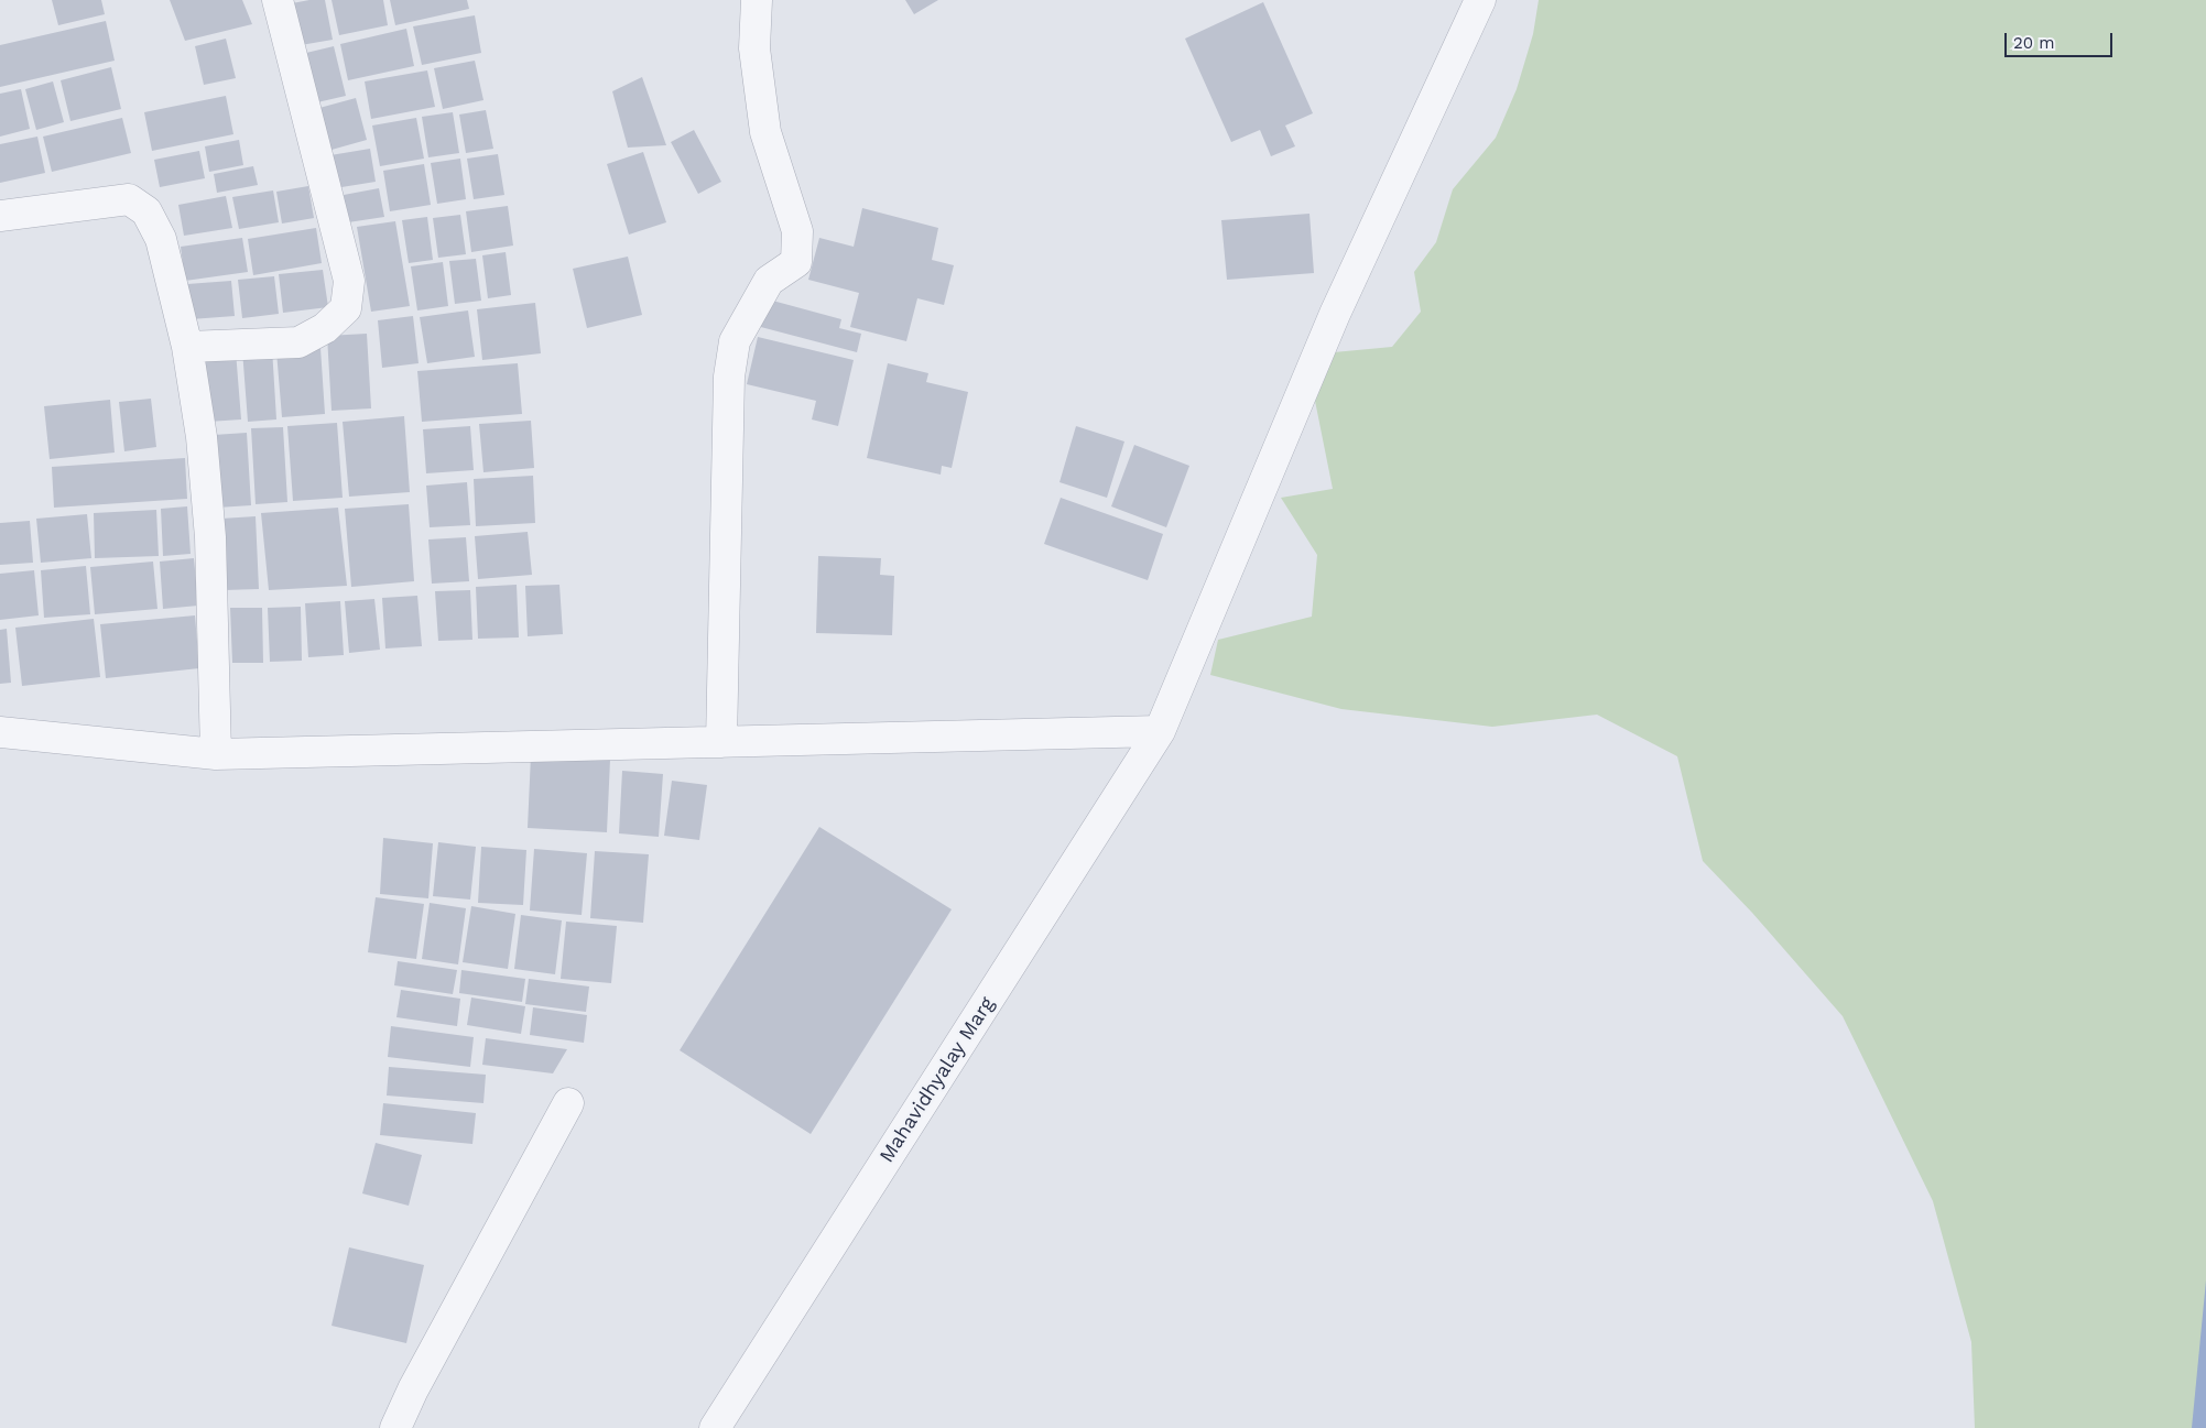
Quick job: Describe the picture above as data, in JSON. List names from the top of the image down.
{
  "streets": {
    "street": ["Mahavidhyalay Marg"]
  },
  "scale_bar": "20 m"
}
